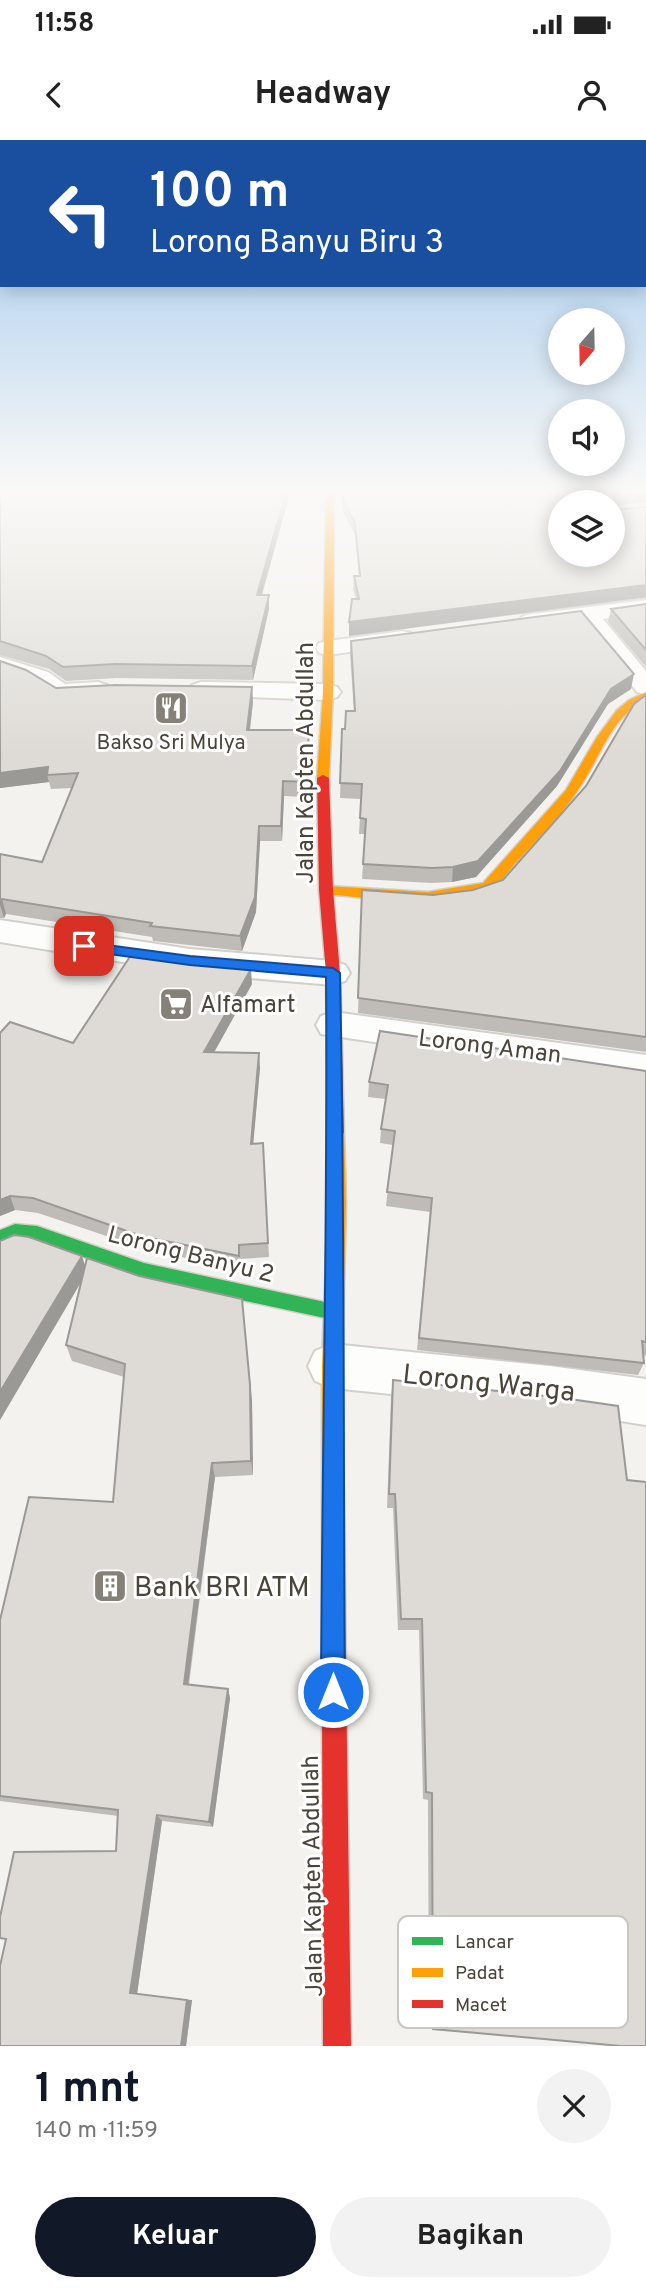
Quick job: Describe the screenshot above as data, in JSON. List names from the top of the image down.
{
  "streets": {
    "main road": ["Jalan Kapten Abdullah", "Lorong Banyu 2"],
    "street": ["Lorong Aman", "Lorong Warga"]
  },
  "crossings": [
    ["Jalan Kapten Abdullah", "Lorong Aman"],
    ["Jalan Kapten Abdullah", "Lorong Banyu 2"],
    ["Jalan Kapten Abdullah", "Lorong Warga"]
  ],
  "places": {
    "restaurant": ["Bakso Sri Mulya"],
    "supermarket": ["Alfamart"],
    "building": ["Bank BRI ATM"]
  },
  "legend": ["Lancar", "Padat", "Macet"],
  "north": "bottom",
  "page": {
    "status": "11:58",
    "header": "Headway",
    "turn": ["100 m", "Lorong Banyu Biru 3"],
    "heading": ["1 mnt", "140 m · 11:59"],
    "buttons": ["Keluar", "Bagikan"]
  }
}
